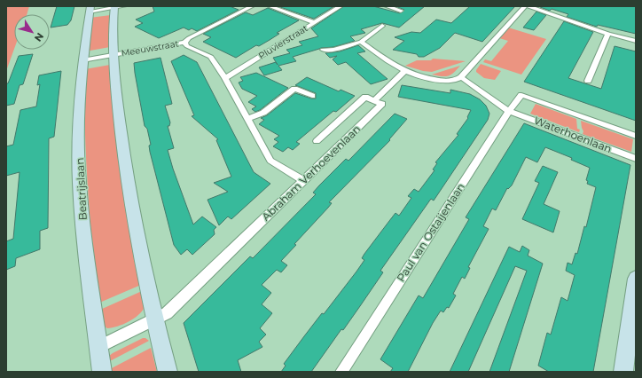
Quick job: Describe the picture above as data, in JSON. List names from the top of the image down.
{
  "streets": {
    "street": [
      "Pluvierstraat",
      "Meeuwstraat",
      "Waterhoenlaan",
      "Abraham Verhoevenlaan",
      "Beatrijslaan",
      "Paul van Ostaijenlaan"
    ]
  },
  "crossings": [
    ["Meeuwstraat", "Beatrijslaan"],
    ["Waterhoenlaan", "Paul van Ostaijenlaan"]
  ],
  "north": "bottom right"
}
